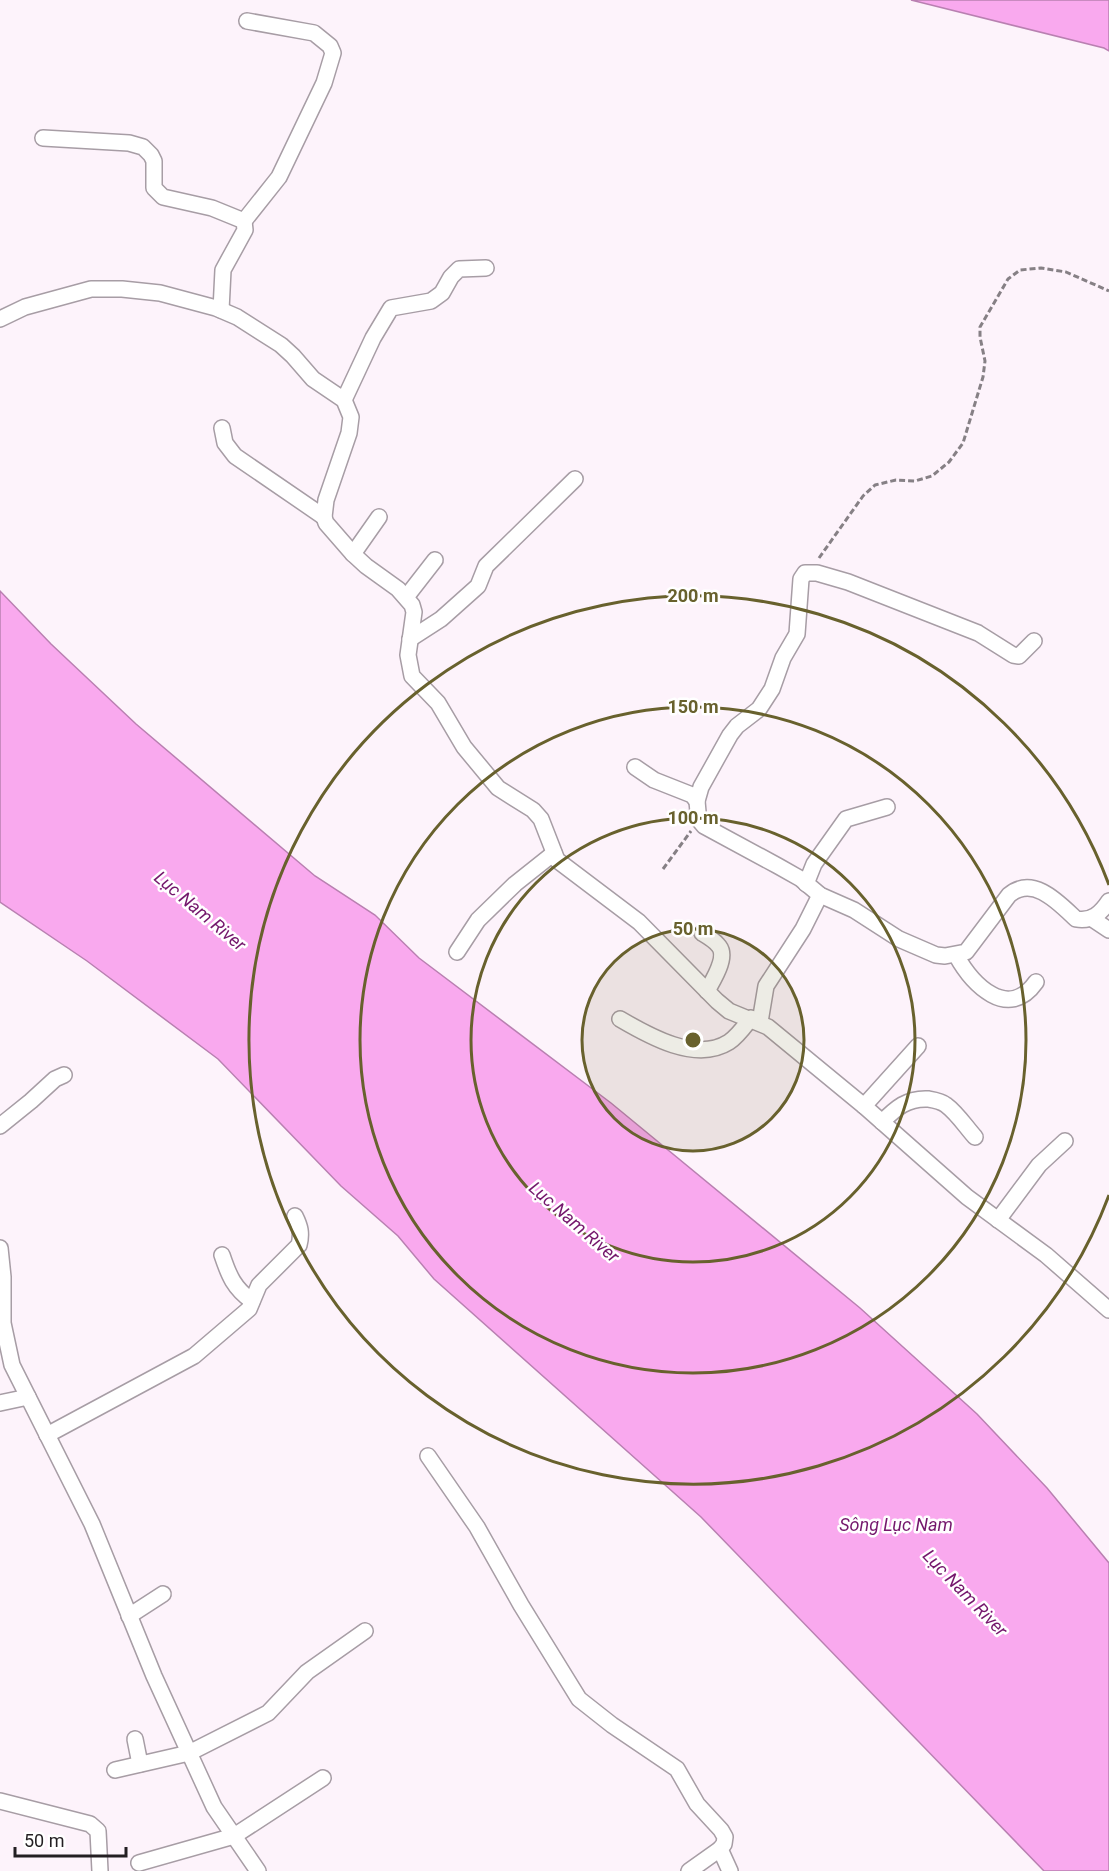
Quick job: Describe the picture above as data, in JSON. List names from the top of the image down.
{
  "water": ["Lục Nam River", "Sông Lục Nam"],
  "scale_bar": "50 m",
  "rings": [
    "200 m",
    "150 m",
    "100 m",
    "50 m"
  ]
}
